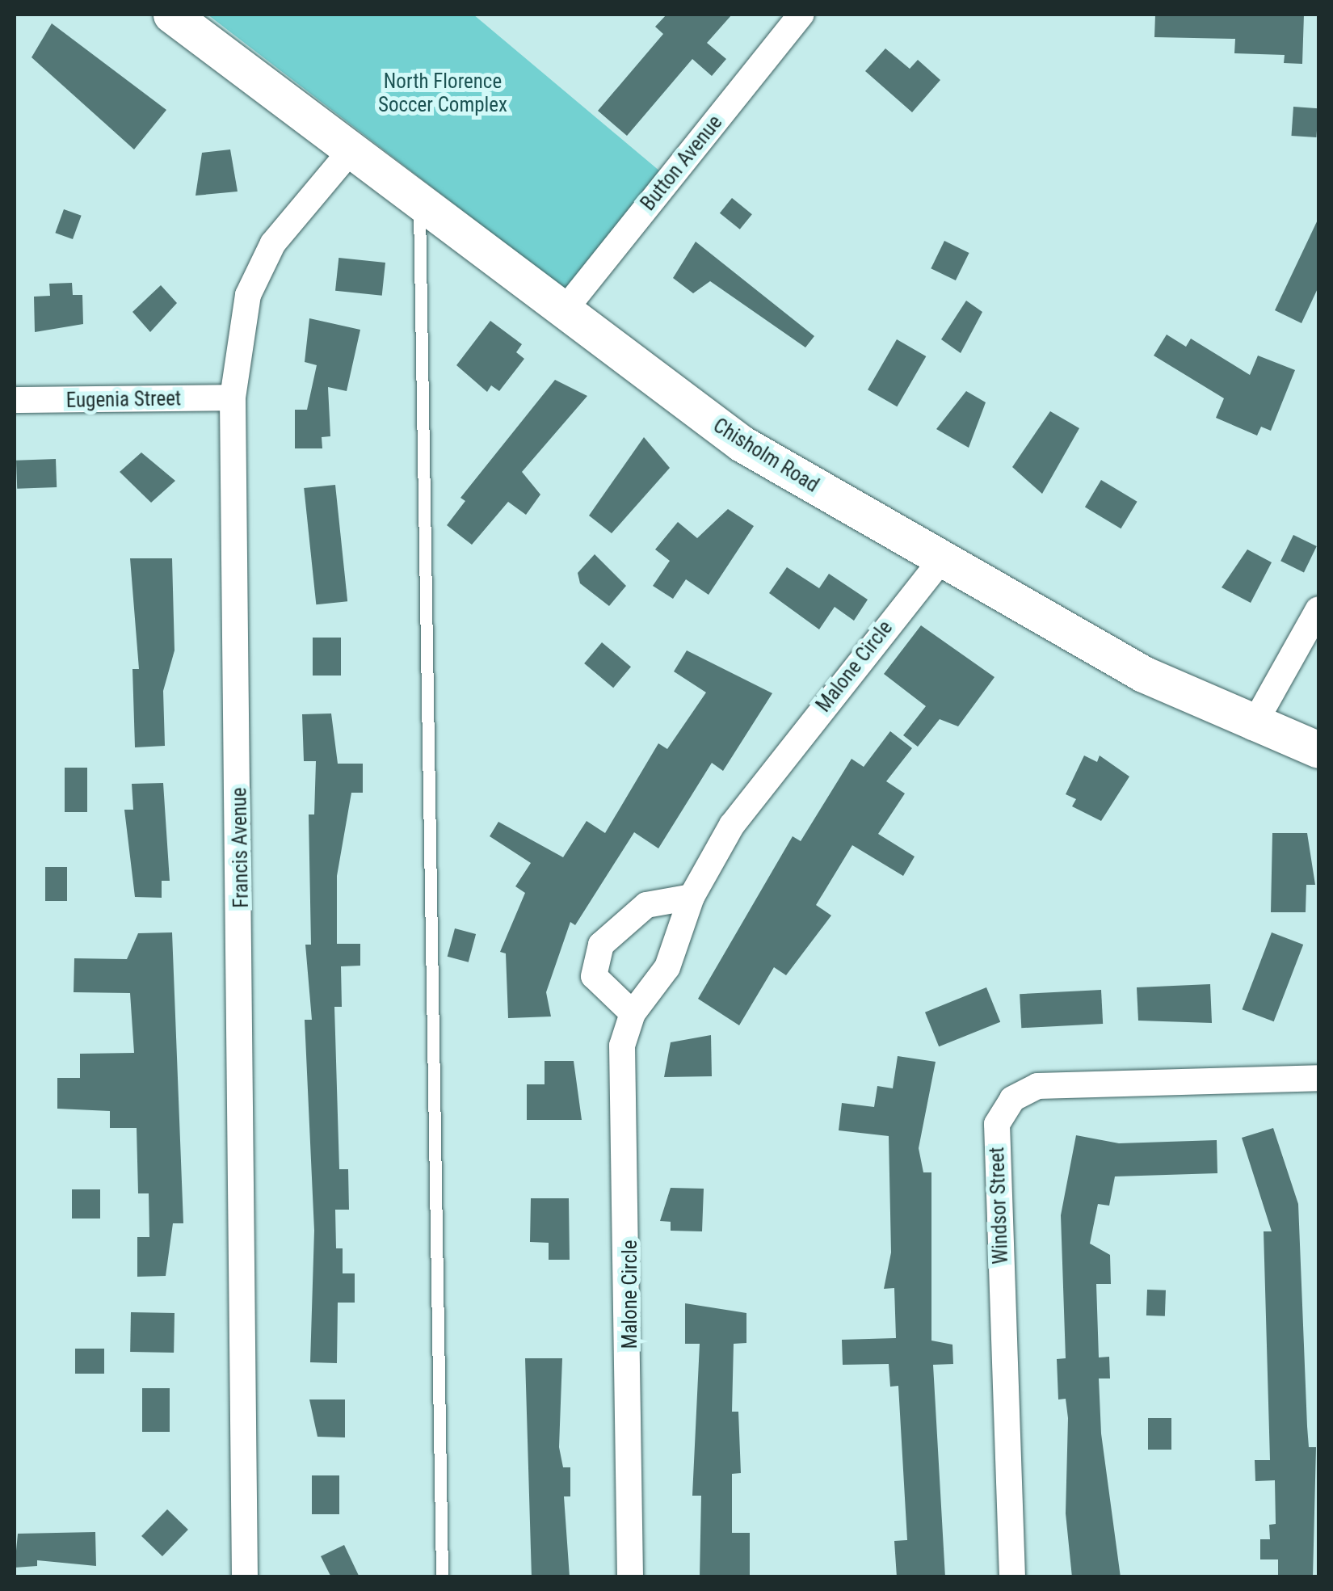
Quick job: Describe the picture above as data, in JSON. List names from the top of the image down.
{
  "streets": {
    "main road": ["Chisholm Road"],
    "street": [
      "Button Avenue",
      "Eugenia Street",
      "Malone Circle",
      "Francis Avenue",
      "Windsor Street"
    ]
  },
  "crossings": [
    ["Button Avenue", "Chisholm Road"],
    ["Eugenia Street", "Francis Avenue"],
    ["Chisholm Road", "Malone Circle"],
    ["Chisholm Road", "Francis Avenue"]
  ],
  "parks": ["North Florence Soccer Complex"]
}
